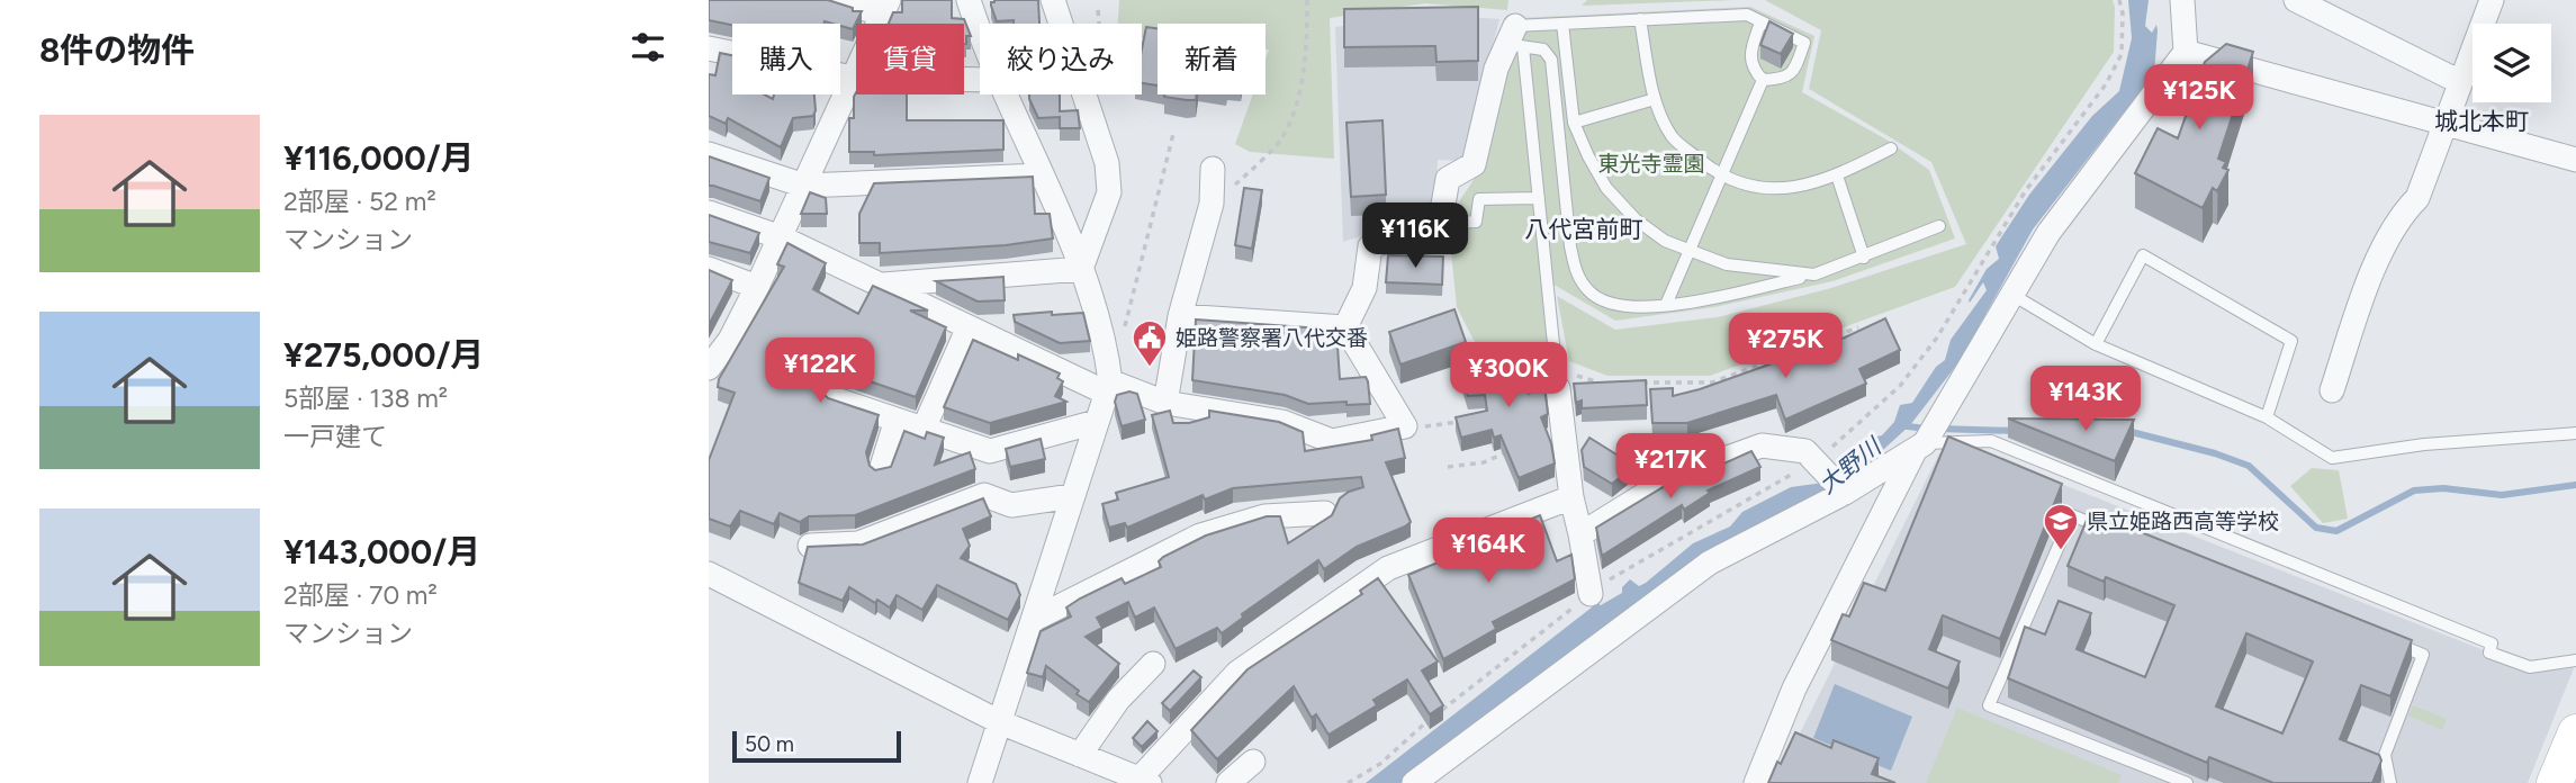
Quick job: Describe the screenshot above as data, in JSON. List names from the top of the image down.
{
  "districts": ["城北本町", "八代宮前町"],
  "water": ["大野川"],
  "parks": ["東光寺霊園"],
  "places": {
    "public building": ["姫路警察署八代交番"],
    "school or university": ["県立姫路西高等学校"]
  },
  "scale_bar": "50 m",
  "page": {
    "heading": "8件の物件",
    "chip": [
      "購入",
      "賃貸",
      "絞り込み",
      "新着"
    ],
    "price": [
      "¥125K",
      "¥116K",
      "¥275K",
      "¥122K",
      "¥300K",
      "¥143K",
      "¥217K",
      "¥164K"
    ],
    "list": [
      {
        "name": "¥116,000/月",
        "note": "2部屋 · 52 m² · マンション"
      },
      {
        "name": "¥275,000/月",
        "note": "5部屋 · 138 m² · 一戸建て"
      },
      {
        "name": "¥143,000/月",
        "note": "2部屋 · 70 m² · マンション"
      }
    ],
    "scale": "50 m"
  }
}
